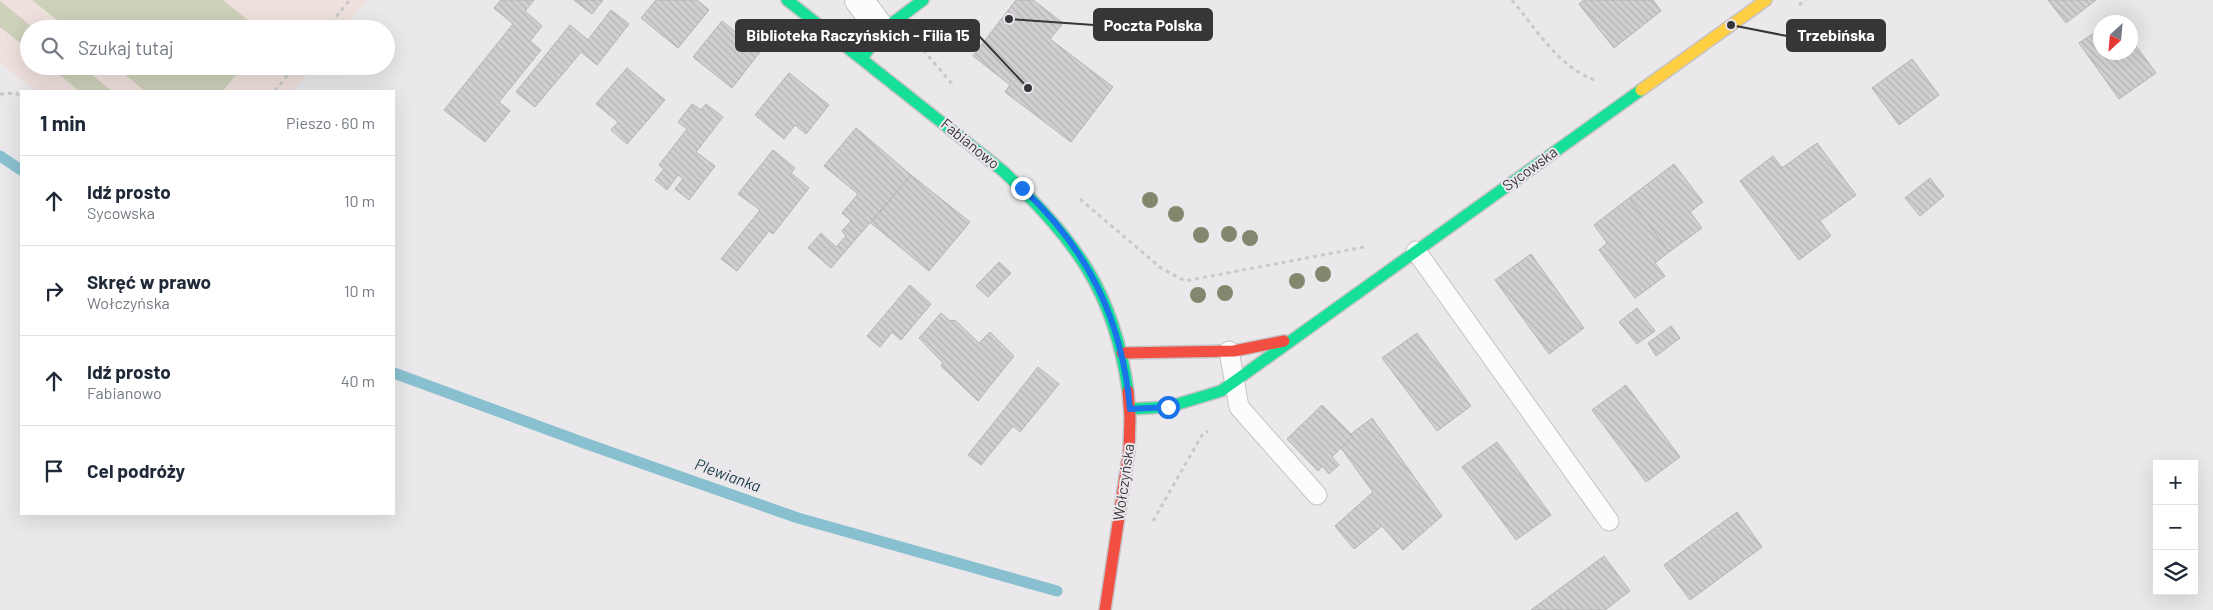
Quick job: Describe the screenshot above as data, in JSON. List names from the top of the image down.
{
  "streets": {
    "street": ["Fabianowo", "Sycowska", "Wołczyńska"]
  },
  "crossings": [
    ["Fabianowo", "Sycowska"],
    ["Fabianowo", "Wołczyńska"],
    ["Sycowska", "Wołczyńska"]
  ],
  "water": ["Plewianka"],
  "places": ["Poczta Polska", "Trzebińska", "Biblioteka Raczyńskich - Filia 15"],
  "north": "bottom left",
  "page": {
    "search": "Szukaj tutaj",
    "heading": ["1 min", "Pieszo · 60 m"],
    "list": [
      ["Idź prosto", "Sycowska", "10 m"],
      ["Skręć w prawo", "Wołczyńska", "10 m"],
      ["Idź prosto", "Fabianowo", "40 m"],
      "Cel podróży"
    ],
    "map_buttons": ["+", "−"]
  }
}
